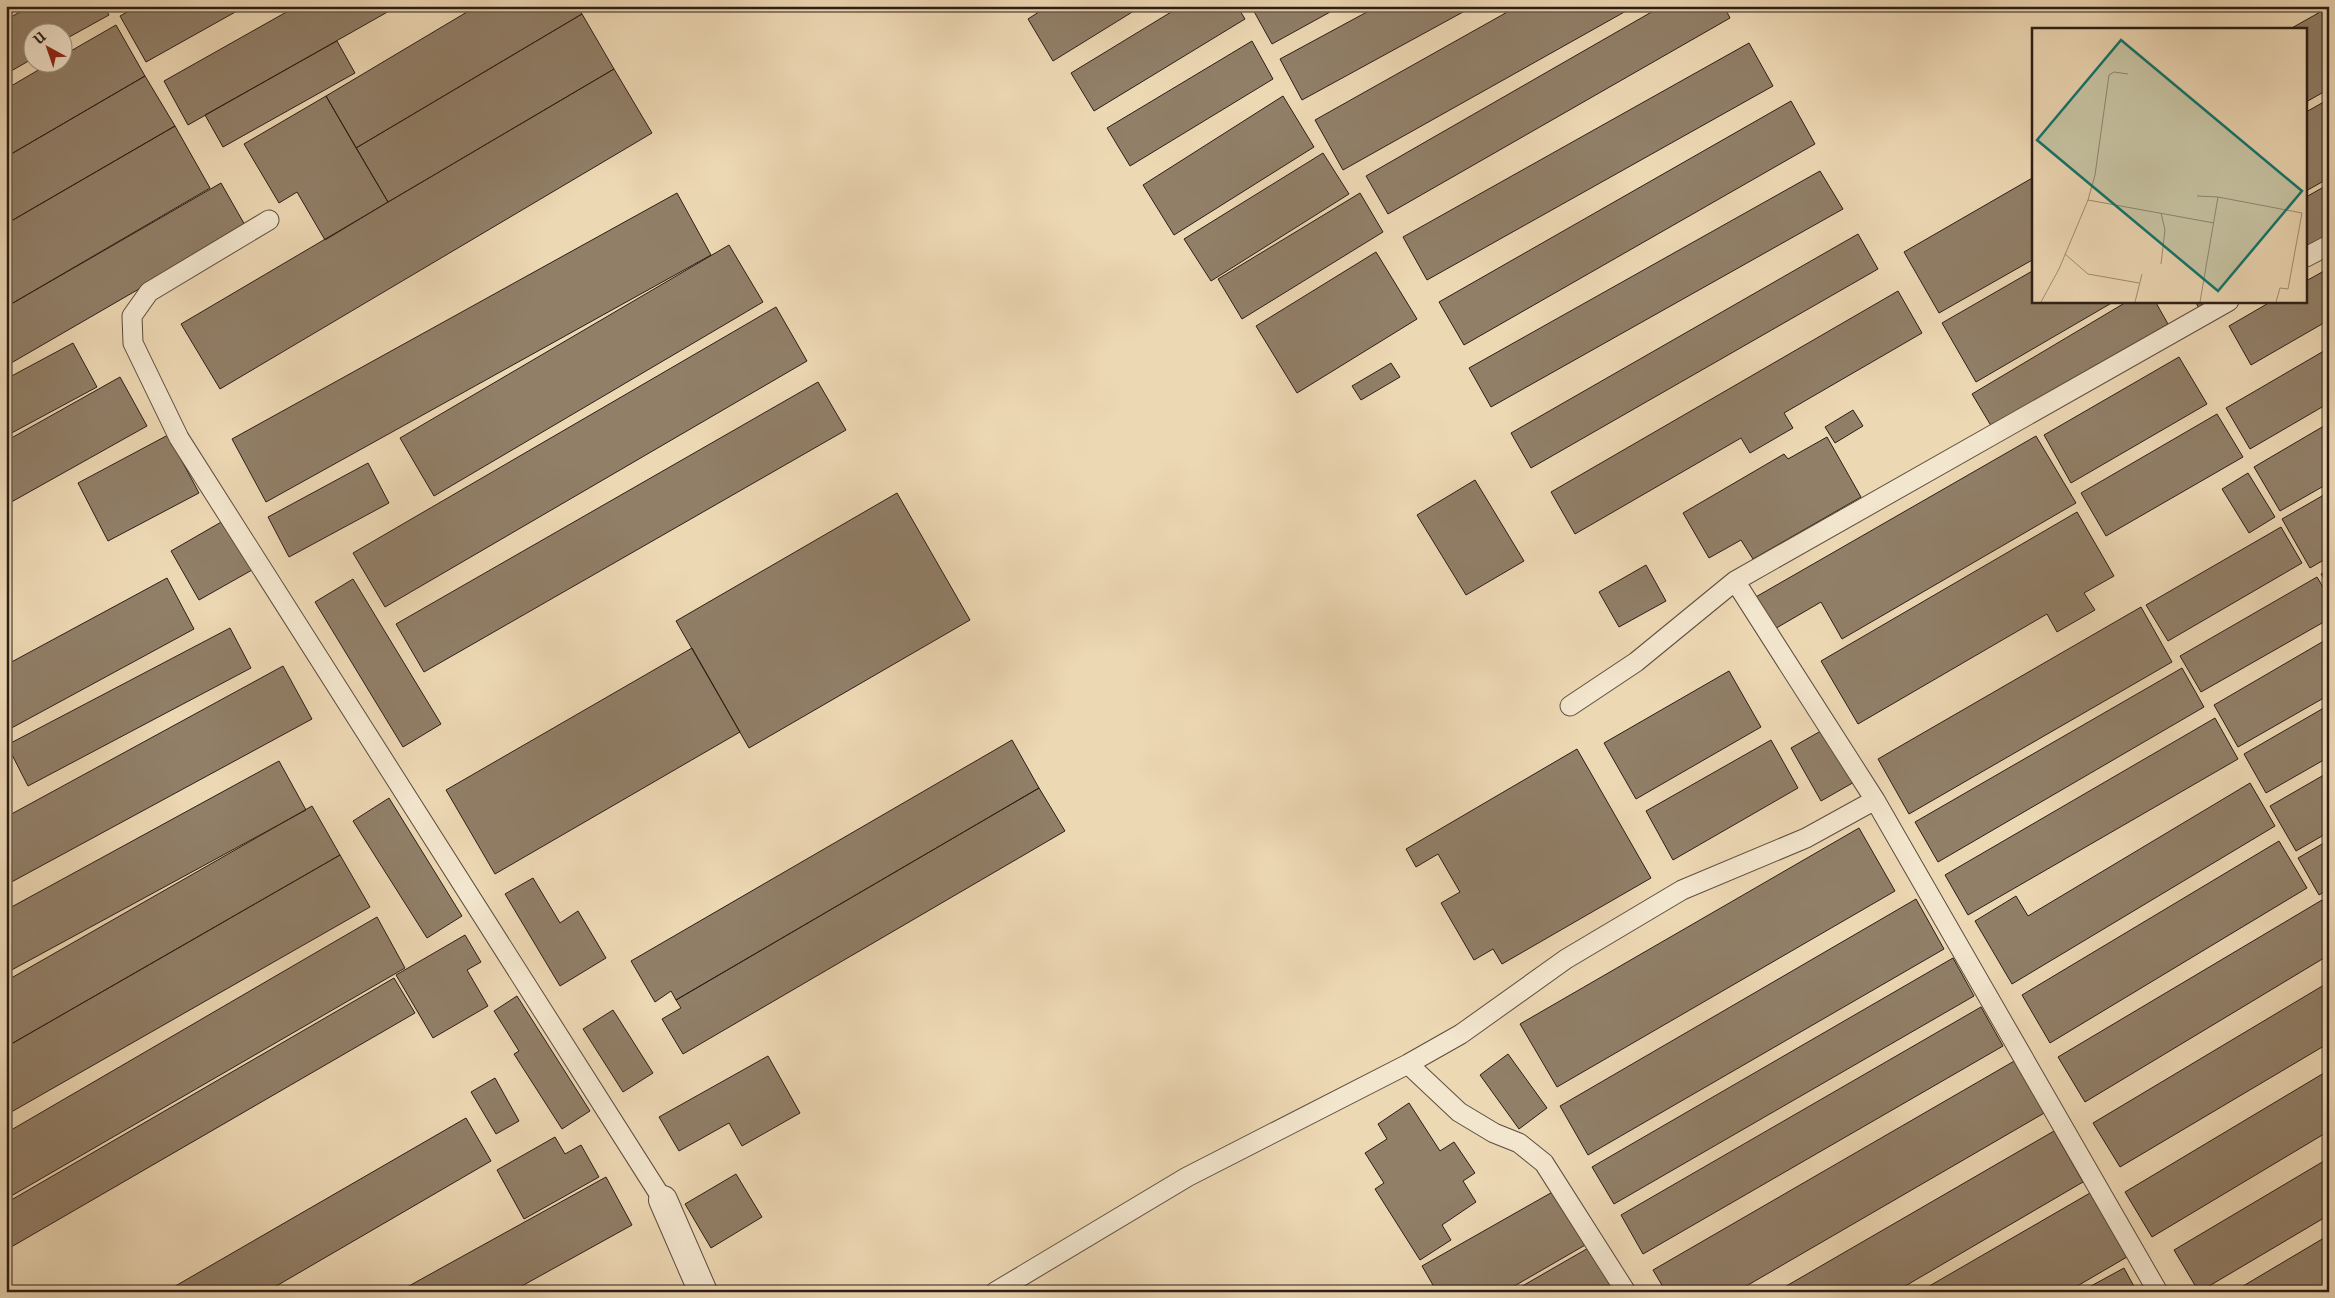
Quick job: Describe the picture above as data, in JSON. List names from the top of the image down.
{
  "north": "top left"
}
